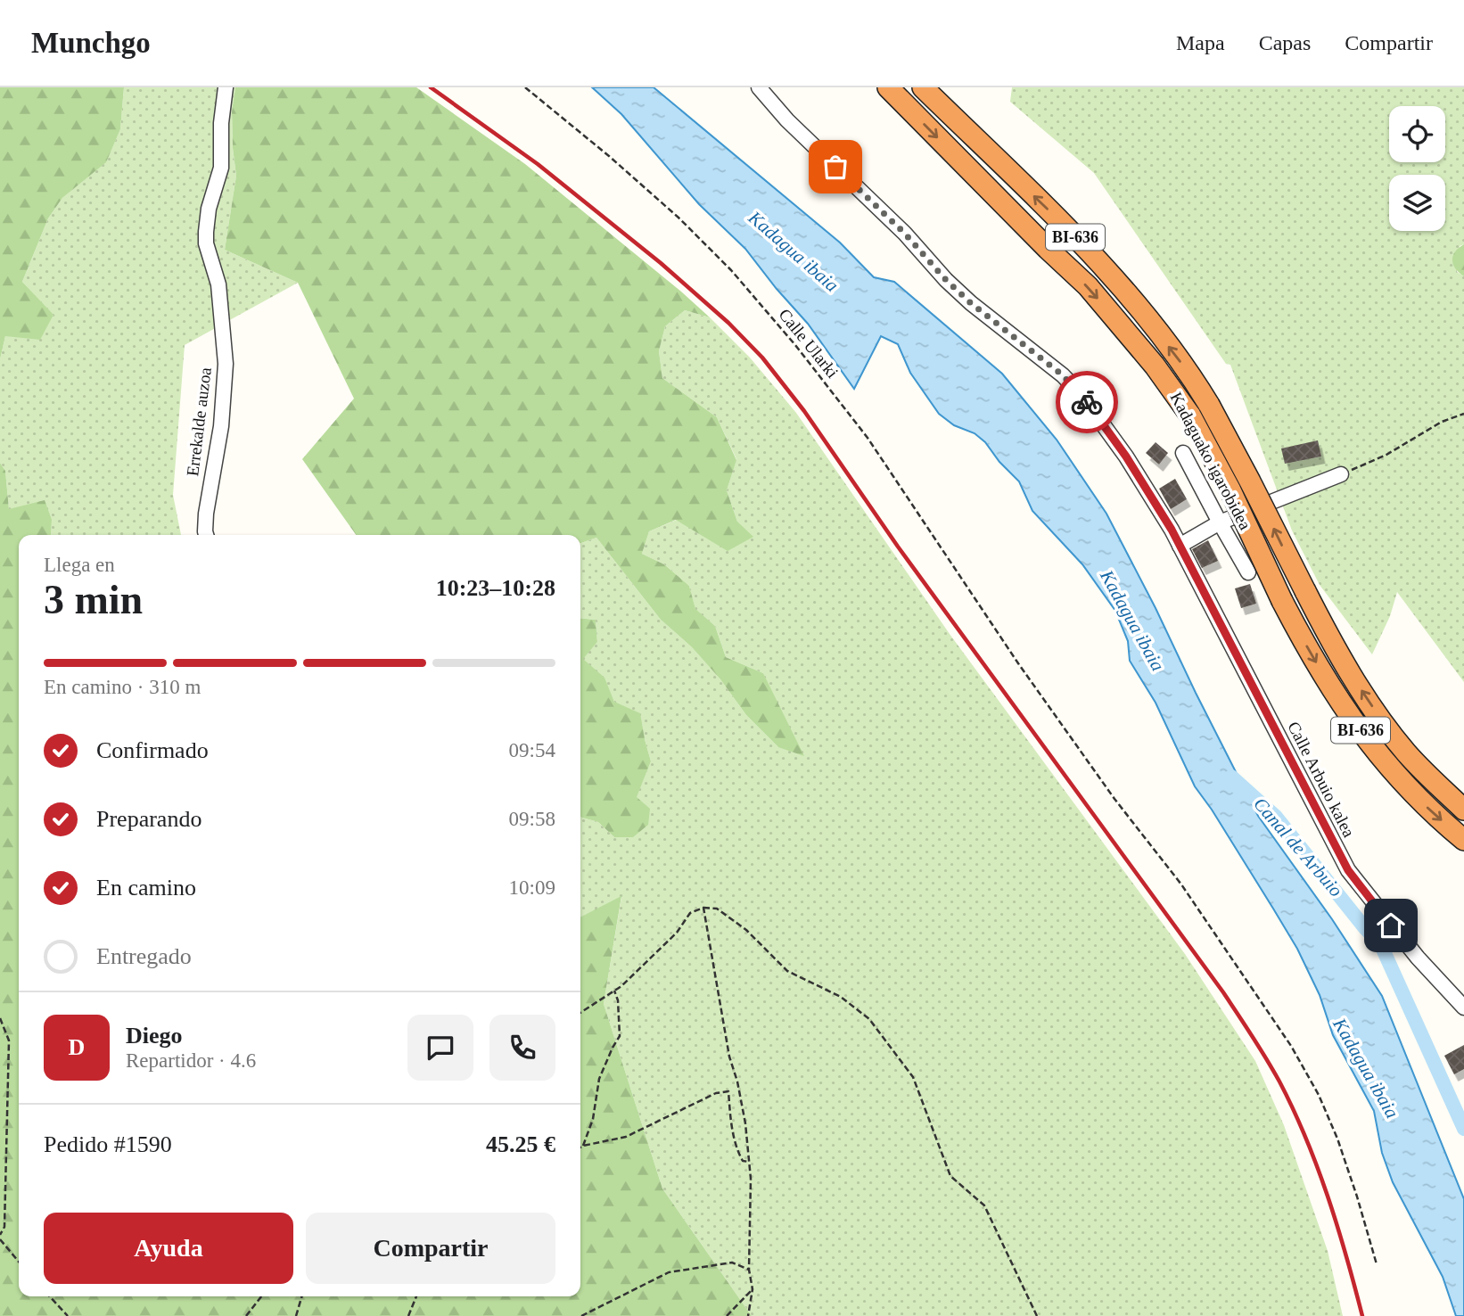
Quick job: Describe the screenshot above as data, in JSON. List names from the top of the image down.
{
  "streets": {
    "highway": ["BI-636", "Kadaguako igarobidea"],
    "street": ["Errekalde auzoa", "Calle Arbuio kalea"],
    "path": ["Calle Ularki"]
  },
  "water": ["Kadagua ibaia", "Canal de Arbuio"],
  "page": {
    "header": "Munchgo",
    "nav": ["Mapa", "Capas", "Compartir"],
    "heading": ["3 min", "Llega en", "10:23–10:28"],
    "panel": [
      "Diego",
      "Repartidor · 4.6",
      "Pedido #1590",
      "45.25 €"
    ],
    "bar": "En camino · 310 m",
    "list": [
      ["Confirmado", "09:54"],
      ["Preparando", "09:58"],
      ["En camino", "10:09"],
      "Entregado"
    ],
    "round": "D",
    "buttons": ["Ayuda", "Compartir"]
  }
}
